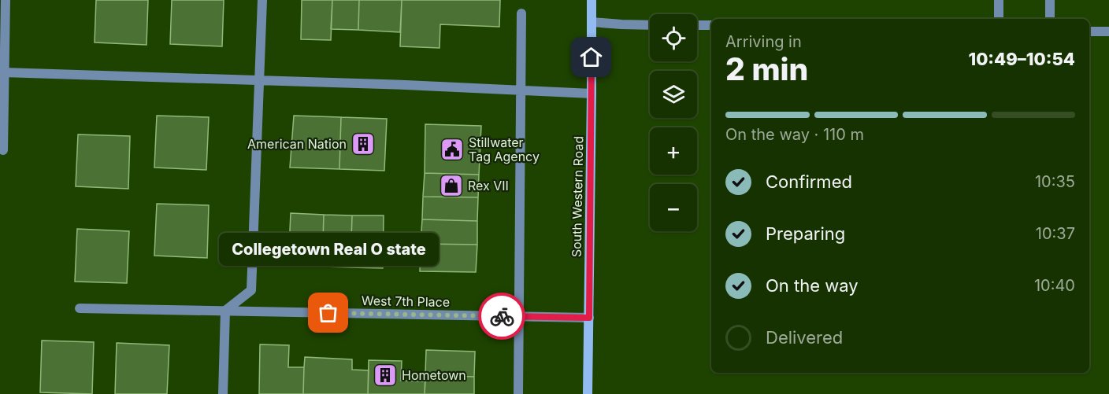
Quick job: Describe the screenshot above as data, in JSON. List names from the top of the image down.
{
  "streets": {
    "main road": ["South Western Road"],
    "street": ["West 7th Place"]
  },
  "crossings": [
    ["South Western Road", "West 7th Place"]
  ],
  "places": {
    "building": ["American Nation", "Hometown"],
    "public building": ["Stillwater Tag Agency"],
    "shop": ["Rex VII"],
    "other": ["Collegetown Real O state"]
  },
  "page": {
    "map_buttons": ["+", "−"],
    "heading": ["2 min", "Arriving in", "10:49–10:54"],
    "bar": "On the way · 110 m",
    "list": [
      ["Confirmed", "10:35"],
      ["Preparing", "10:37"],
      ["On the way", "10:40"],
      "Delivered"
    ],
    "bubble": "Collegetown Real O state"
  }
}
